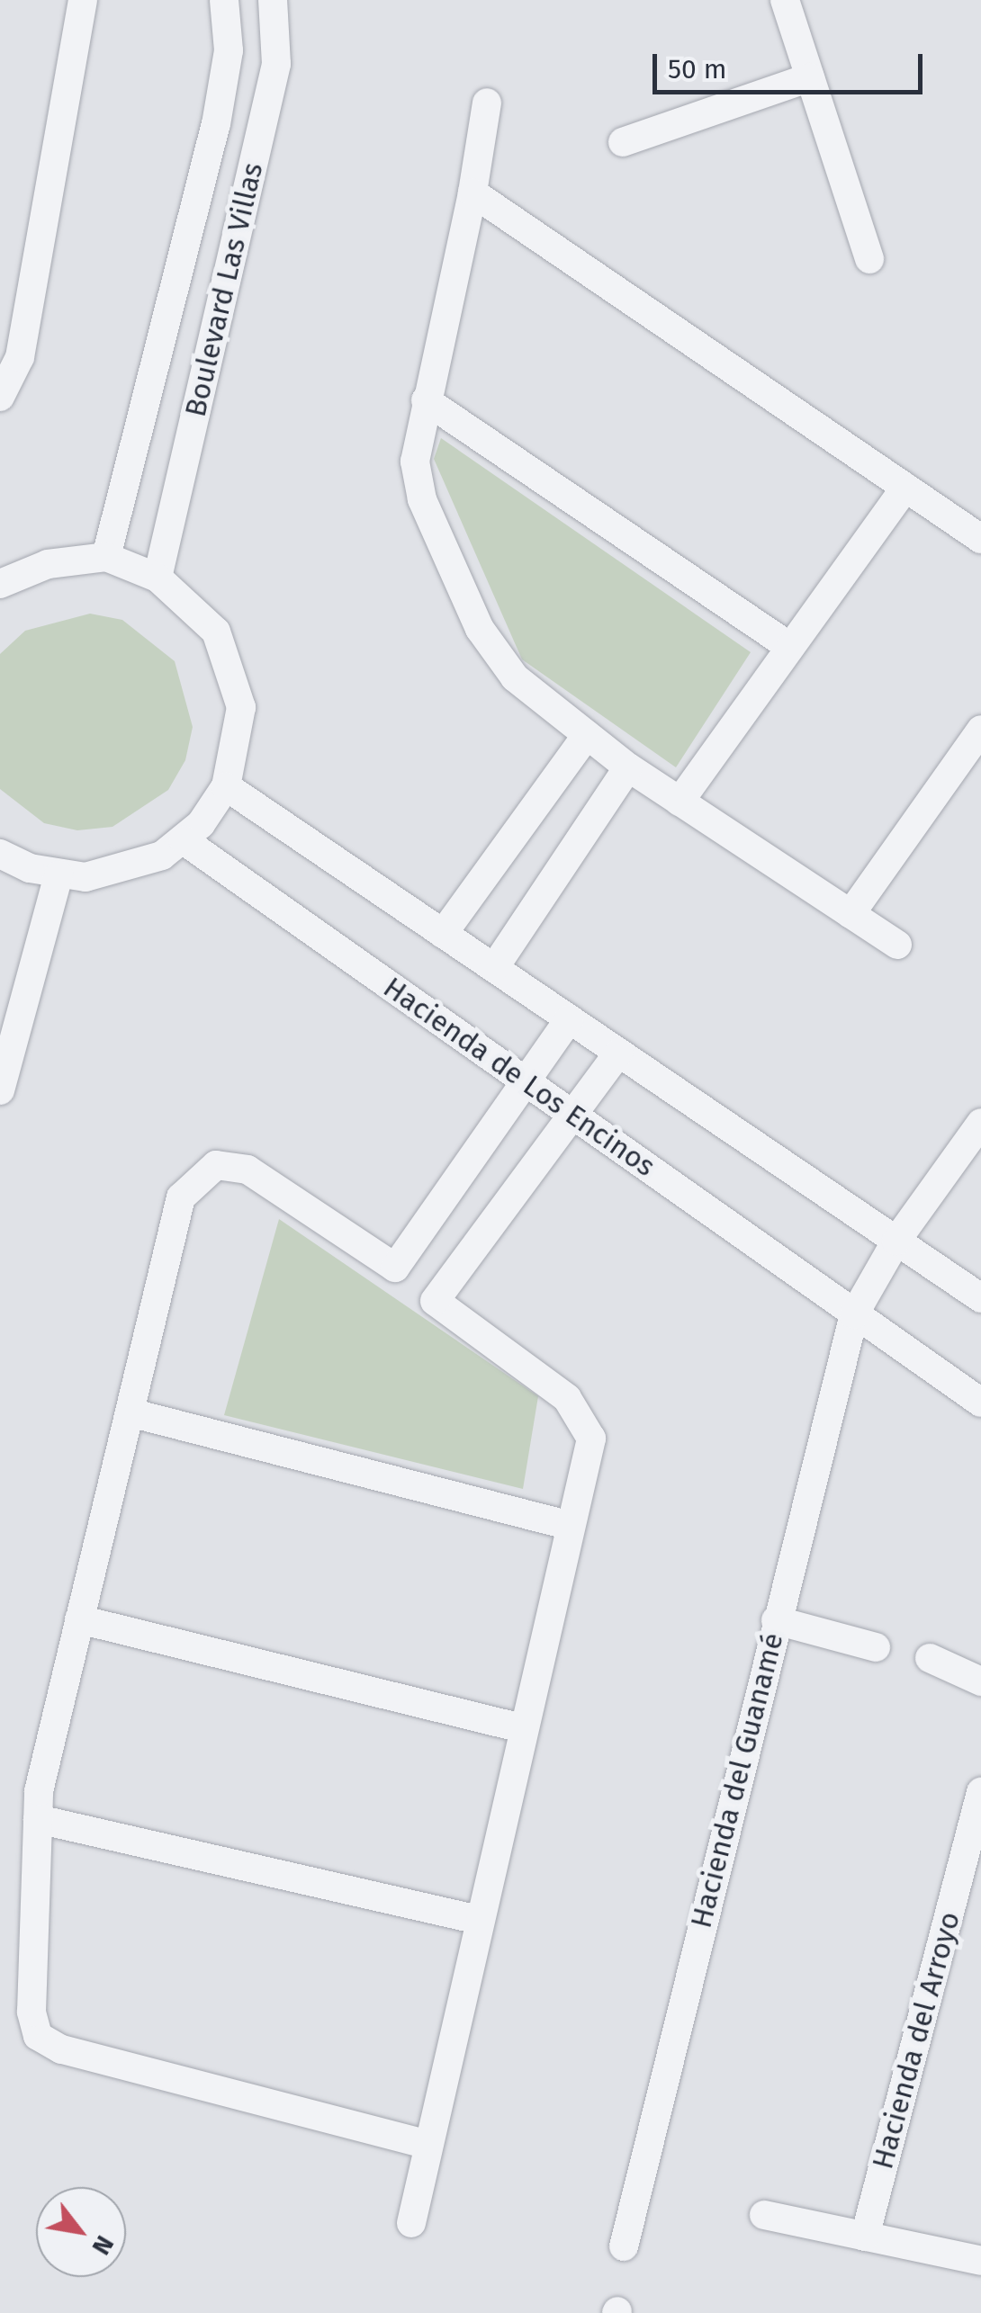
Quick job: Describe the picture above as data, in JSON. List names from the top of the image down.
{
  "streets": {
    "street": [
      "Boulevard Las Villas",
      "Hacienda de Los Encinos",
      "Hacienda del Guanamé",
      "Hacienda del Arroyo"
    ]
  },
  "crossings": [
    ["Hacienda de Los Encinos", "Hacienda del Guanamé"]
  ],
  "scale_bar": "50 m",
  "north": "bottom right"
}
